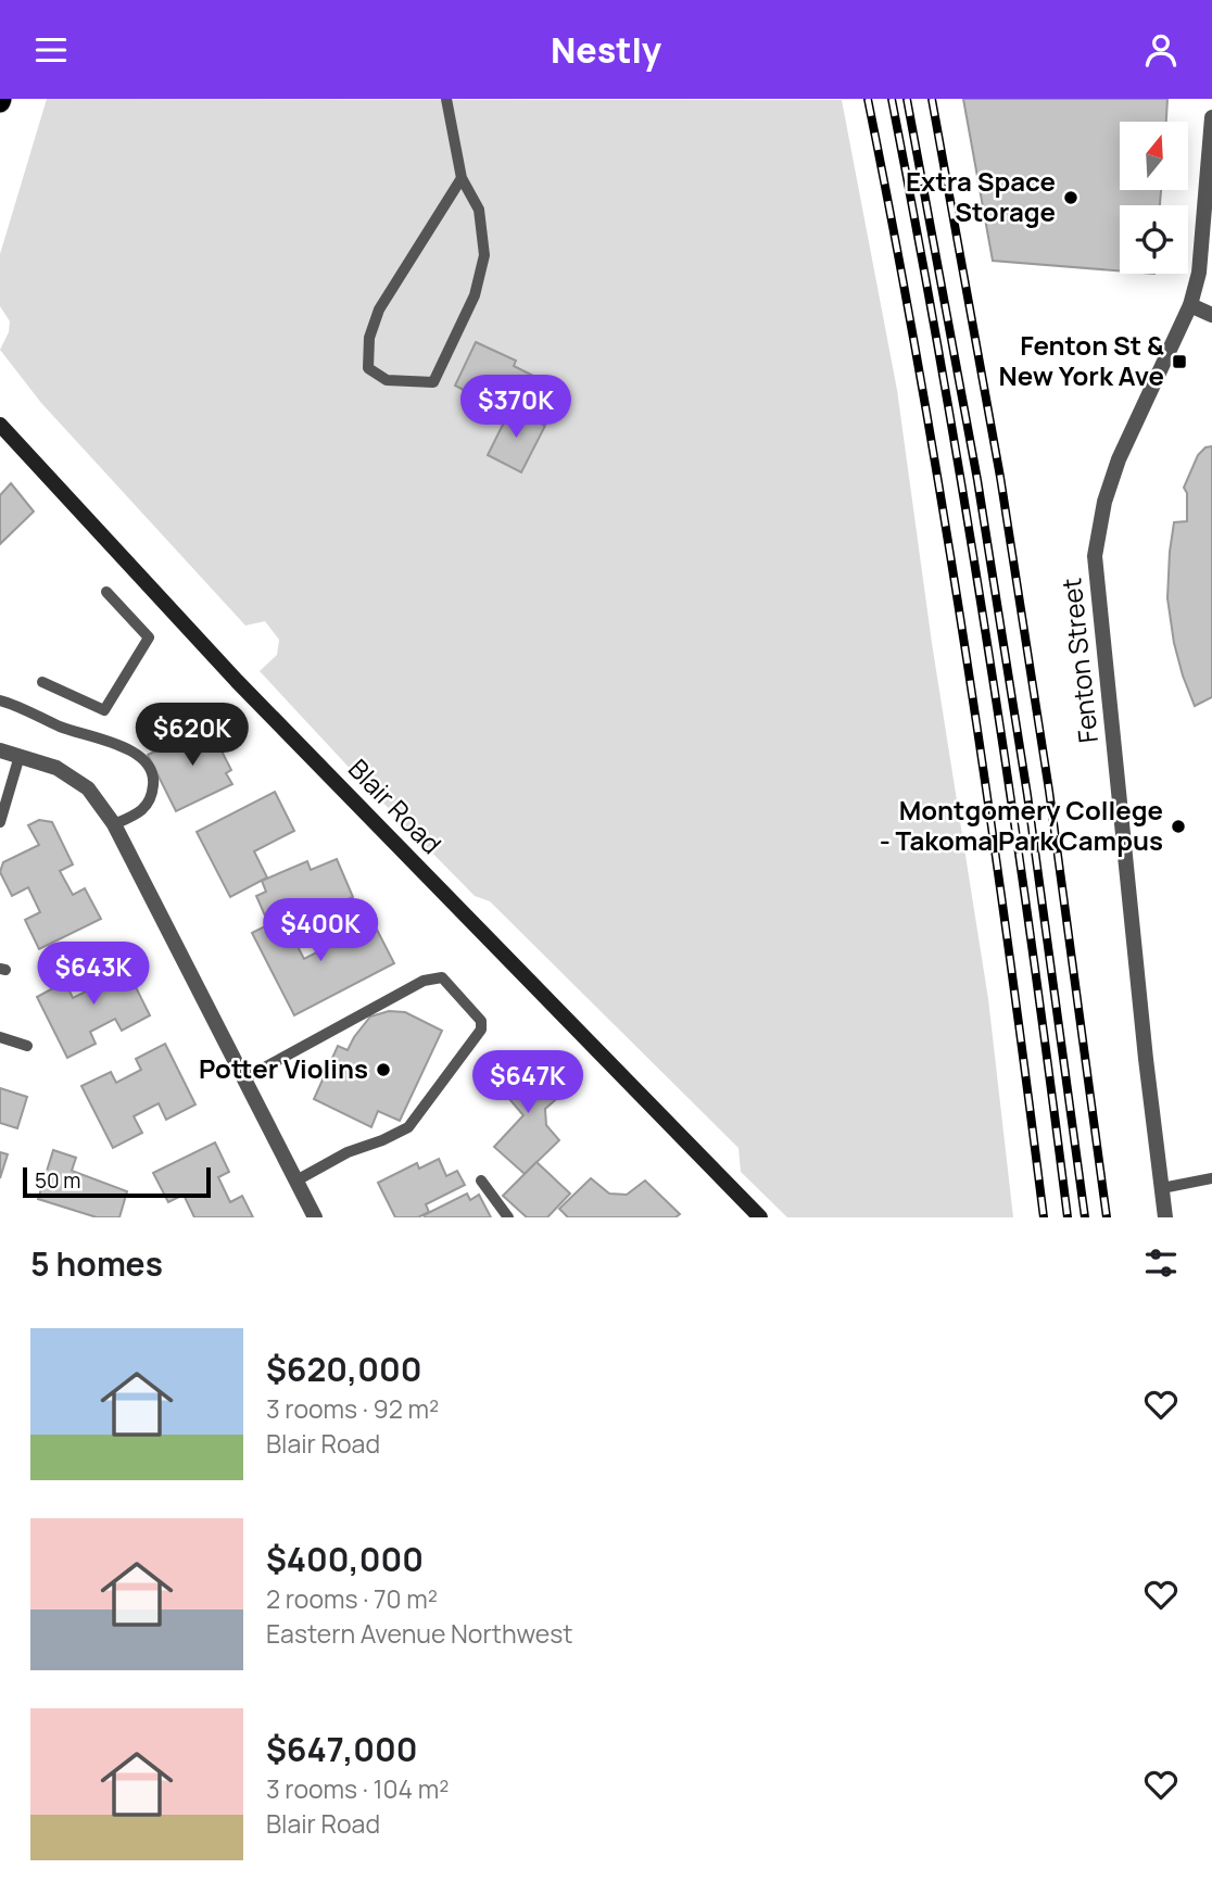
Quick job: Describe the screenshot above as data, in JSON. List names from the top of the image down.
{
  "streets": {
    "main road": ["Blair Road"],
    "street": ["Fenton Street"]
  },
  "places": {
    "other": ["Extra Space Storage", "Montgomery College - Takoma Park Campus", "Potter Violins"],
    "transit": ["Fenton St & New York Ave"]
  },
  "scale_bar": "50 m",
  "north": "top",
  "page": {
    "header": "Nestly",
    "price": [
      "$370K",
      "$620K",
      "$400K",
      "$643K",
      "$647K"
    ],
    "scale": "50 m",
    "heading": "5 homes",
    "list": [
      {
        "name": "$620,000",
        "note": "3 rooms · 92 m² · Blair Road"
      },
      {
        "name": "$400,000",
        "note": "2 rooms · 70 m² · Eastern Avenue Northwest"
      },
      {
        "name": "$647,000",
        "note": "3 rooms · 104 m² · Blair Road"
      }
    ]
  }
}
